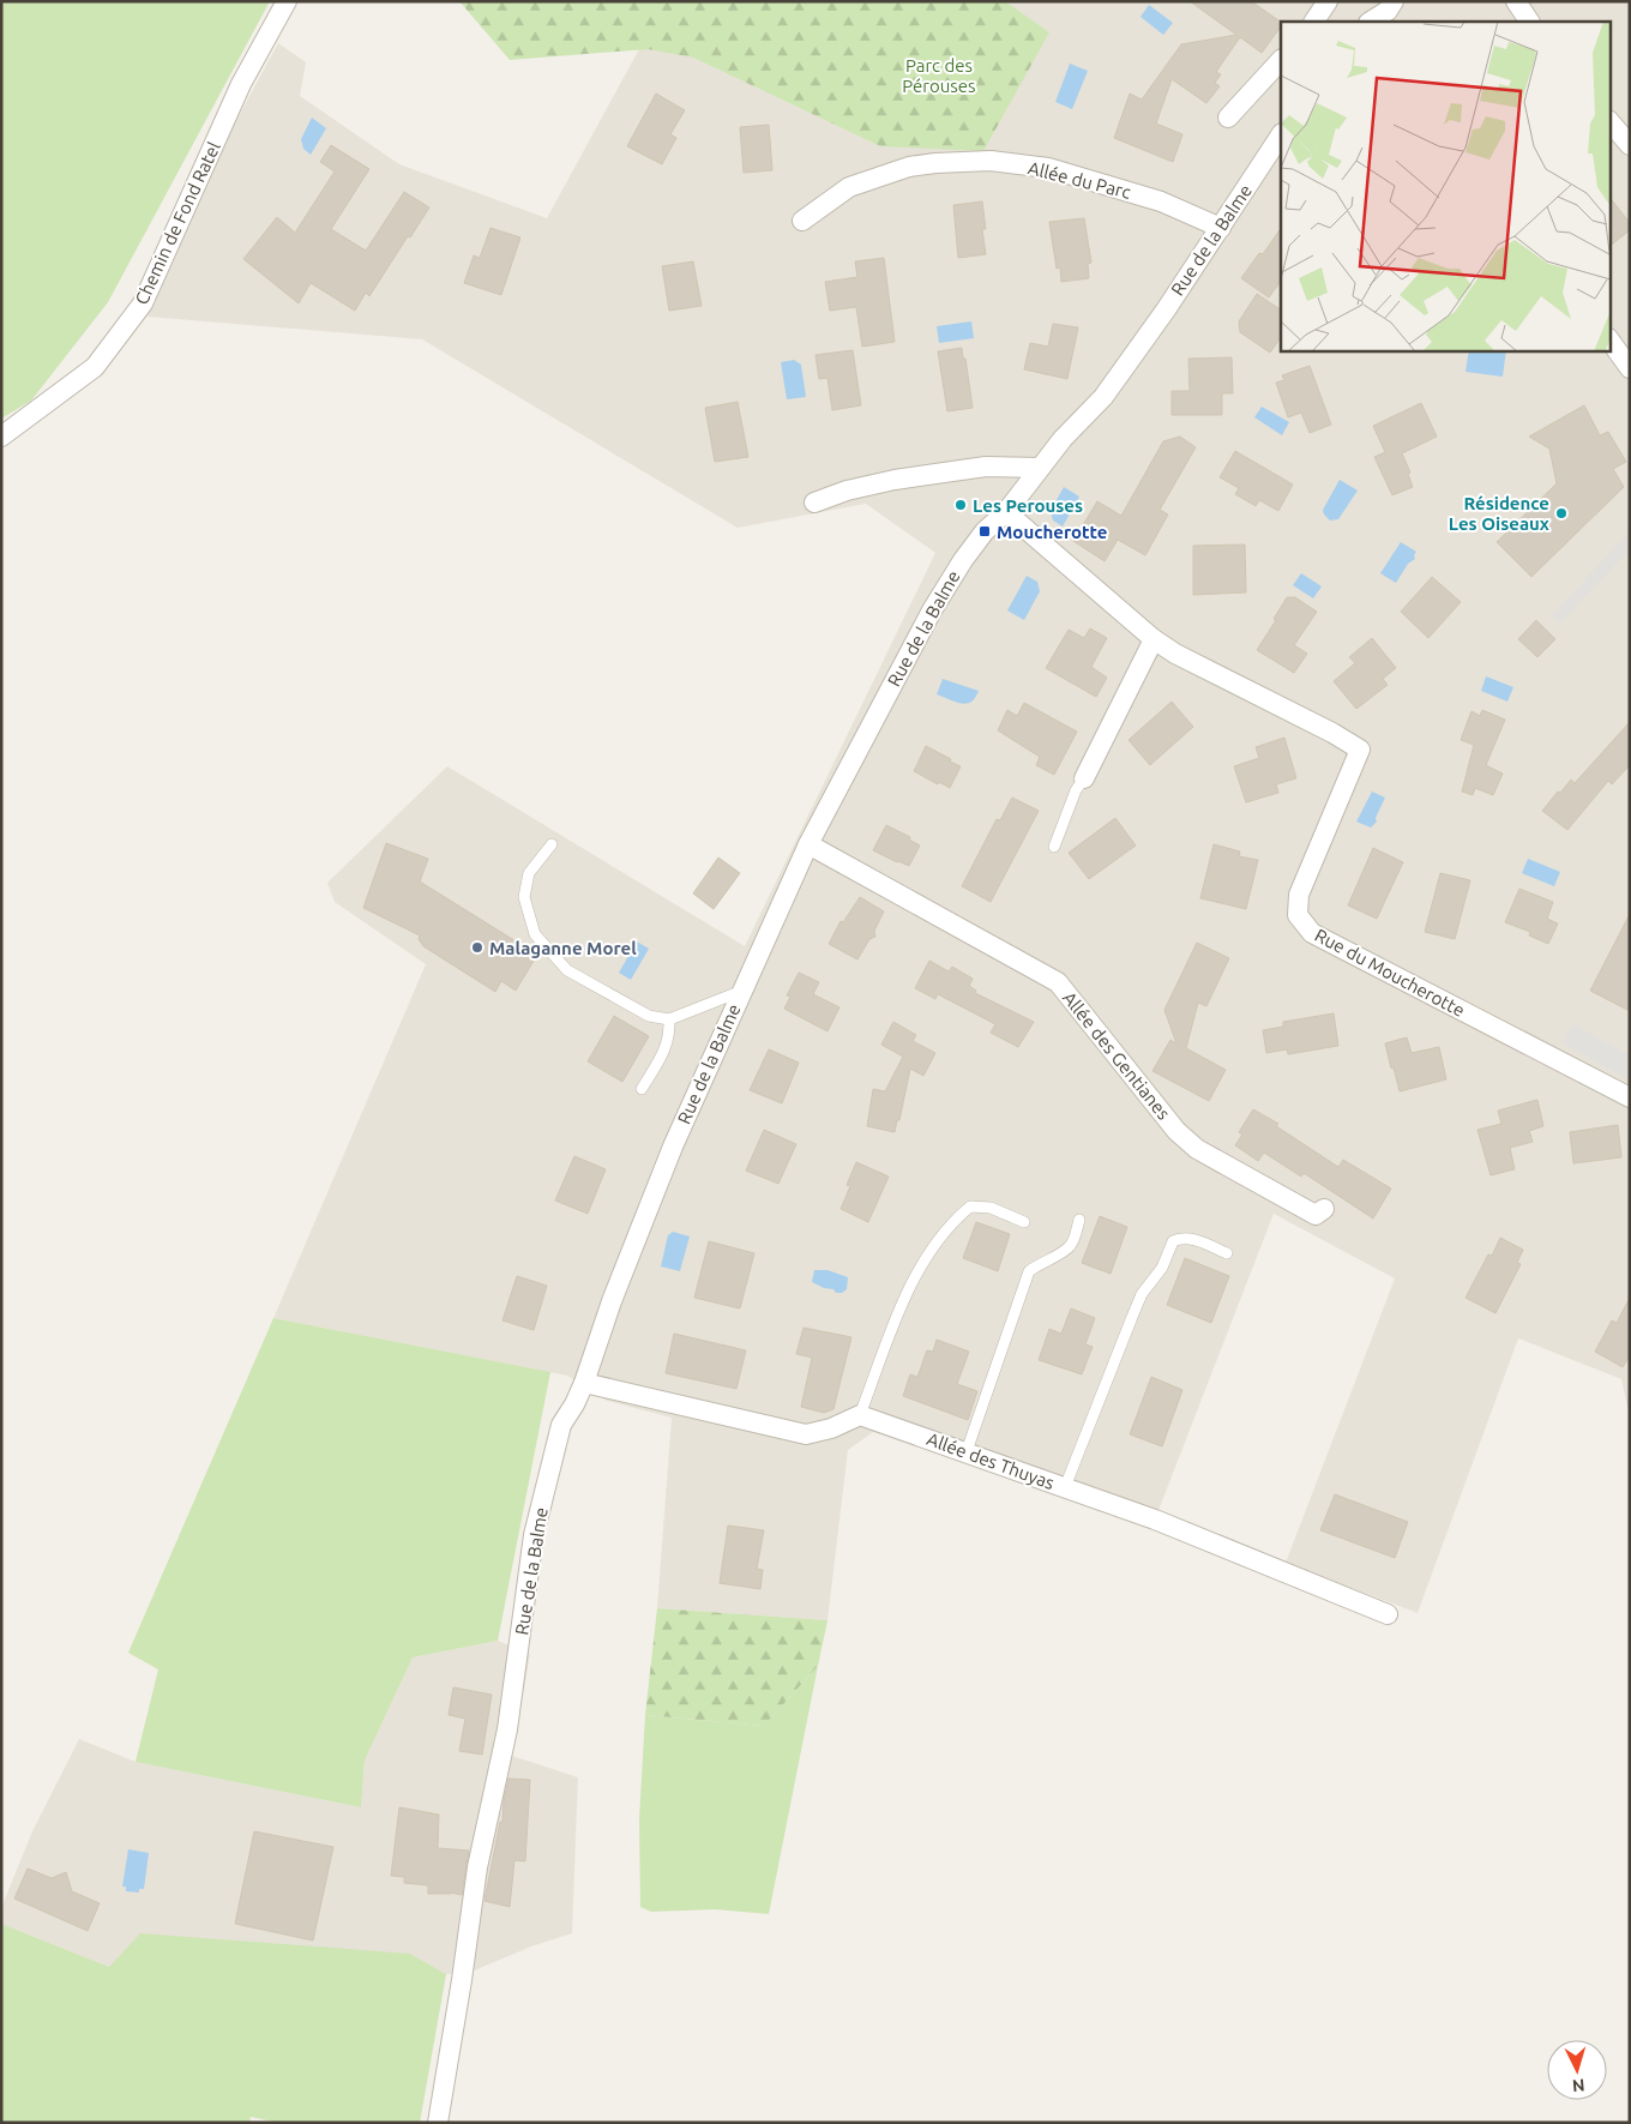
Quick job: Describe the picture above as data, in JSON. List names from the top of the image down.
{
  "streets": {
    "street": [
      "Allée du Parc",
      "Chemin de Fond Ratel",
      "Rue de la Balme",
      "Rue du Moucherotte",
      "Allée des Gentianes",
      "Allée des Thuyas"
    ]
  },
  "crossings": [
    ["Allée du Parc", "Rue de la Balme"],
    ["Rue de la Balme", "Rue du Moucherotte"],
    ["Rue de la Balme", "Allée des Gentianes"]
  ],
  "parks": ["Parc des Pérouses"],
  "places": {
    "other": ["Les Perouses", "Résidence Les Oiseaux", "Malaganne Morel"],
    "transit": ["Moucherotte"]
  },
  "north": "bottom"
}
